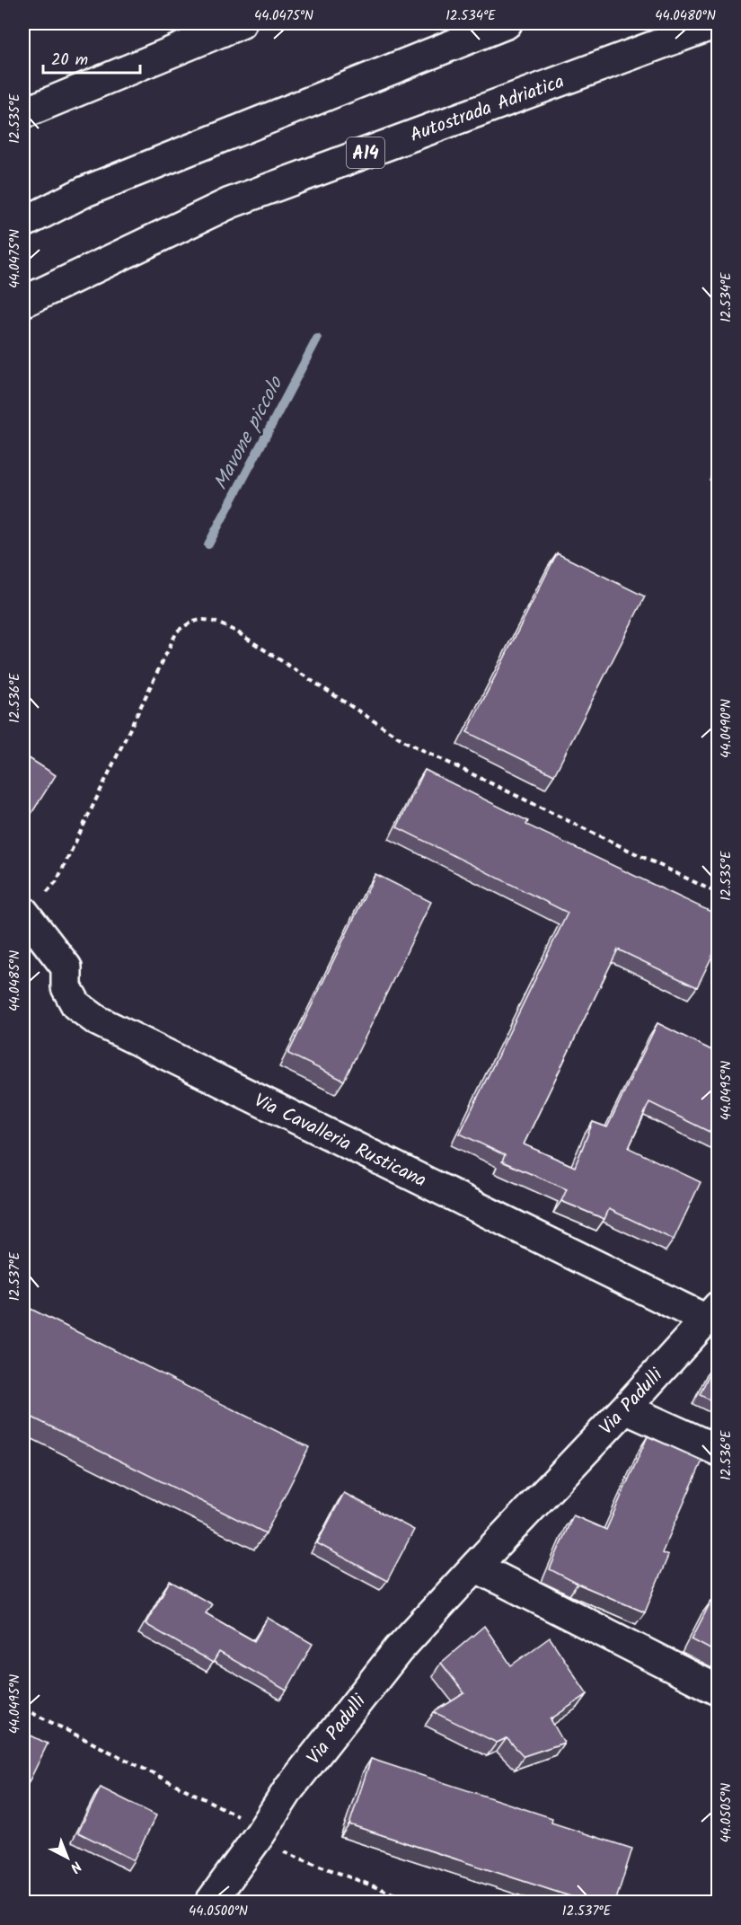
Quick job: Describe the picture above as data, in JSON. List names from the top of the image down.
{
  "streets": {
    "main road": [
      "Autostrada Adriatica",
      "A14",
      "Via Cavalleria Rusticana",
      "Via Padulli"
    ]
  },
  "crossings": [
    ["Via Cavalleria Rusticana", "Via Padulli"]
  ],
  "water": ["Mavone piccolo"],
  "scale_bar": "20 m",
  "north": "bottom right",
  "coordinates": [
    "44.0475°N",
    "12.534°E",
    "44.0480°N",
    "12.535°E",
    "12.536°E",
    "44.0490°N",
    "44.0485°N",
    "44.0495°N",
    "12.537°E",
    "44.0505°N",
    "44.0500°N"
  ]
}
